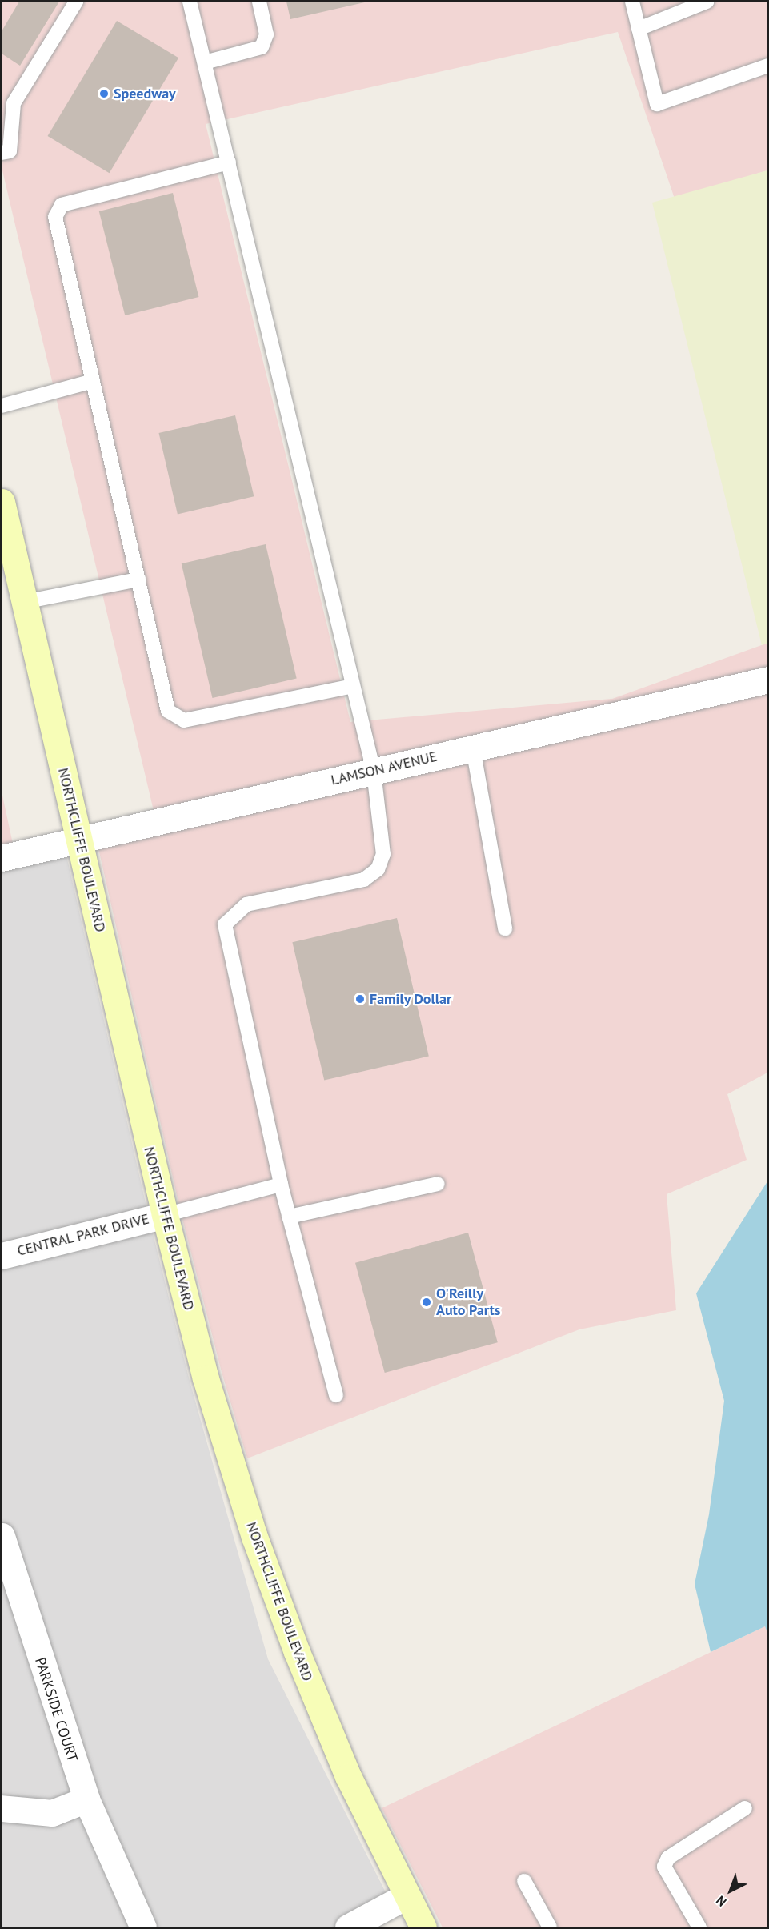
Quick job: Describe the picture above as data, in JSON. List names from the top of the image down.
{
  "streets": {
    "main road": ["NORTHCLIFFE BOULEVARD"],
    "street": ["LAMSON AVENUE", "CENTRAL PARK DRIVE", "PARKSIDE COURT"]
  },
  "crossings": [
    ["LAMSON AVENUE", "NORTHCLIFFE BOULEVARD"],
    ["NORTHCLIFFE BOULEVARD", "CENTRAL PARK DRIVE"]
  ],
  "places": ["Speedway", "Family Dollar", "O'Reilly Auto Parts"],
  "north": "bottom left"
}
